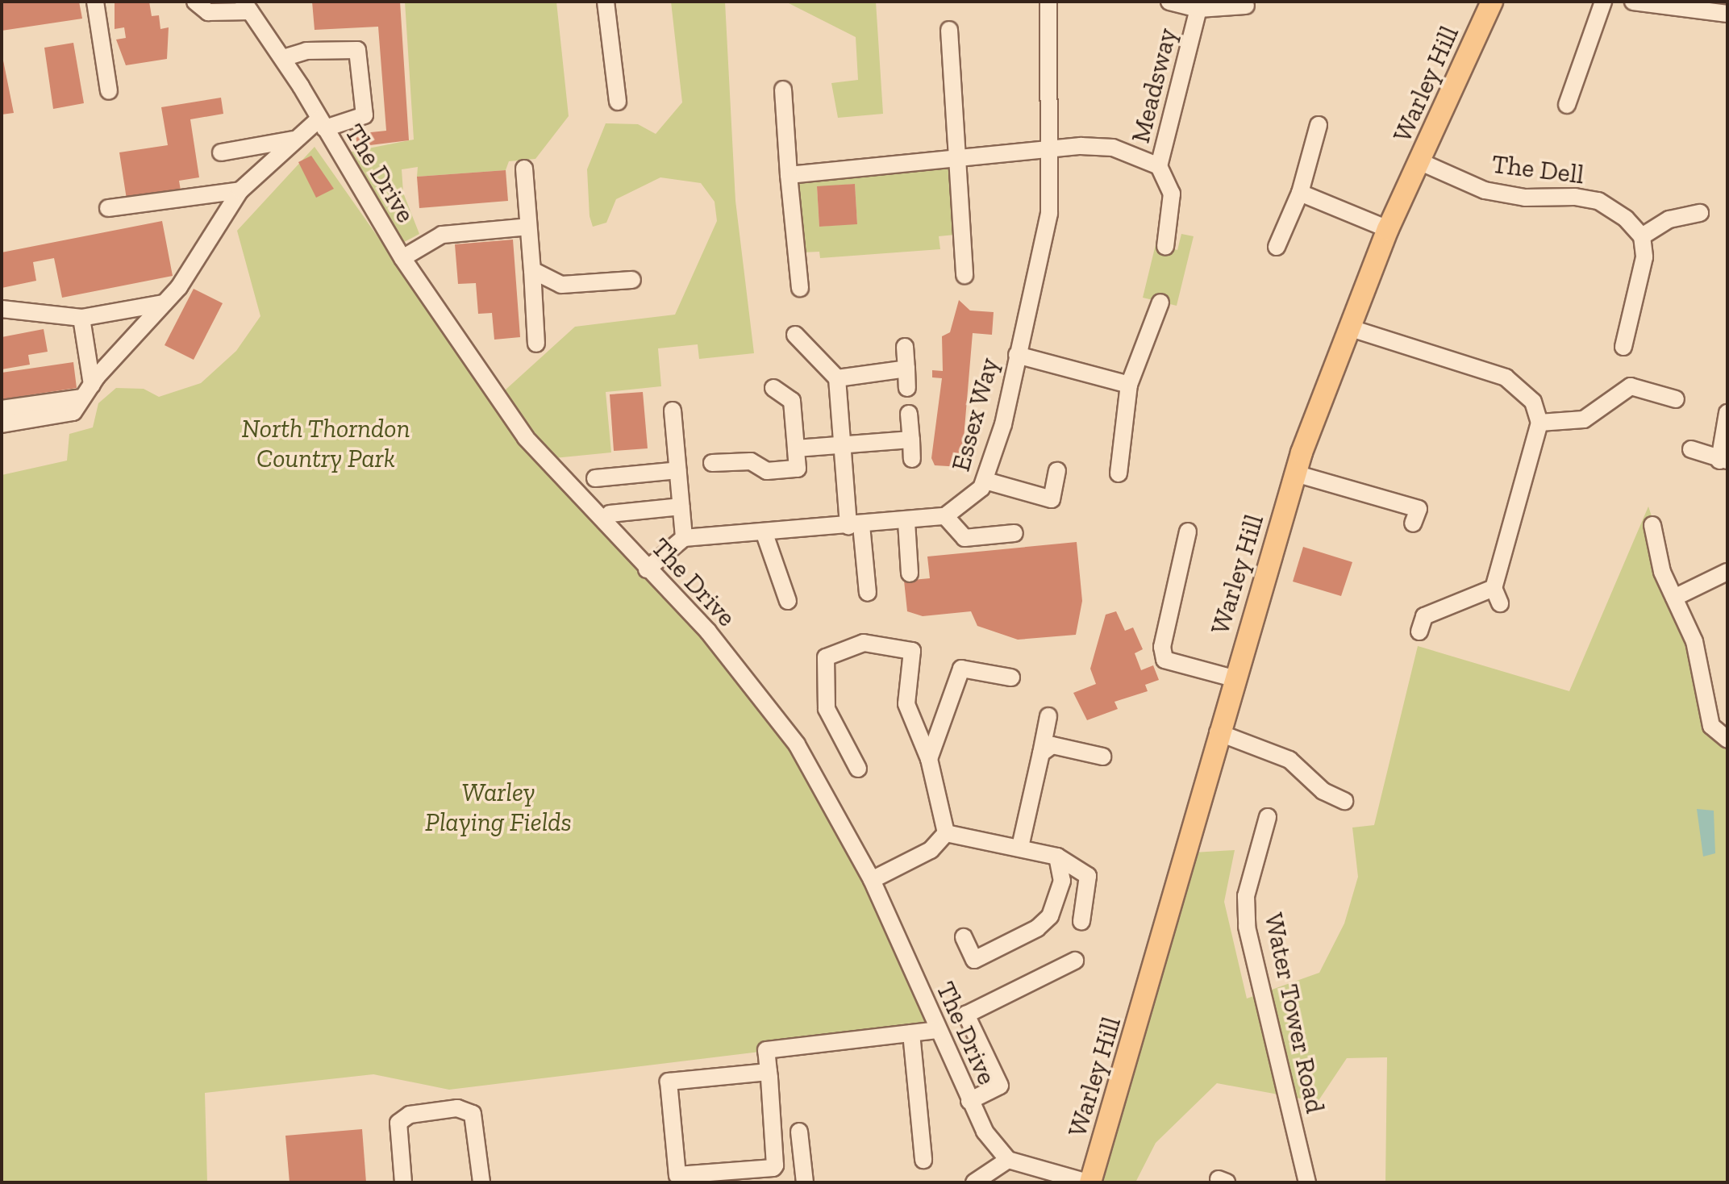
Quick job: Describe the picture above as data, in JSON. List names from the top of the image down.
{
  "streets": {
    "main road": ["Warley Hill"],
    "street": [
      "Meadsway",
      "The Dell",
      "The Drive",
      "Essex Way",
      "Water Tower Road"
    ]
  },
  "crossings": [
    ["Warley Hill", "The Dell"],
    ["Meadsway", "Essex Way"]
  ],
  "parks": ["North Thorndon Country Park", "Warley Playing Fields"]
}
